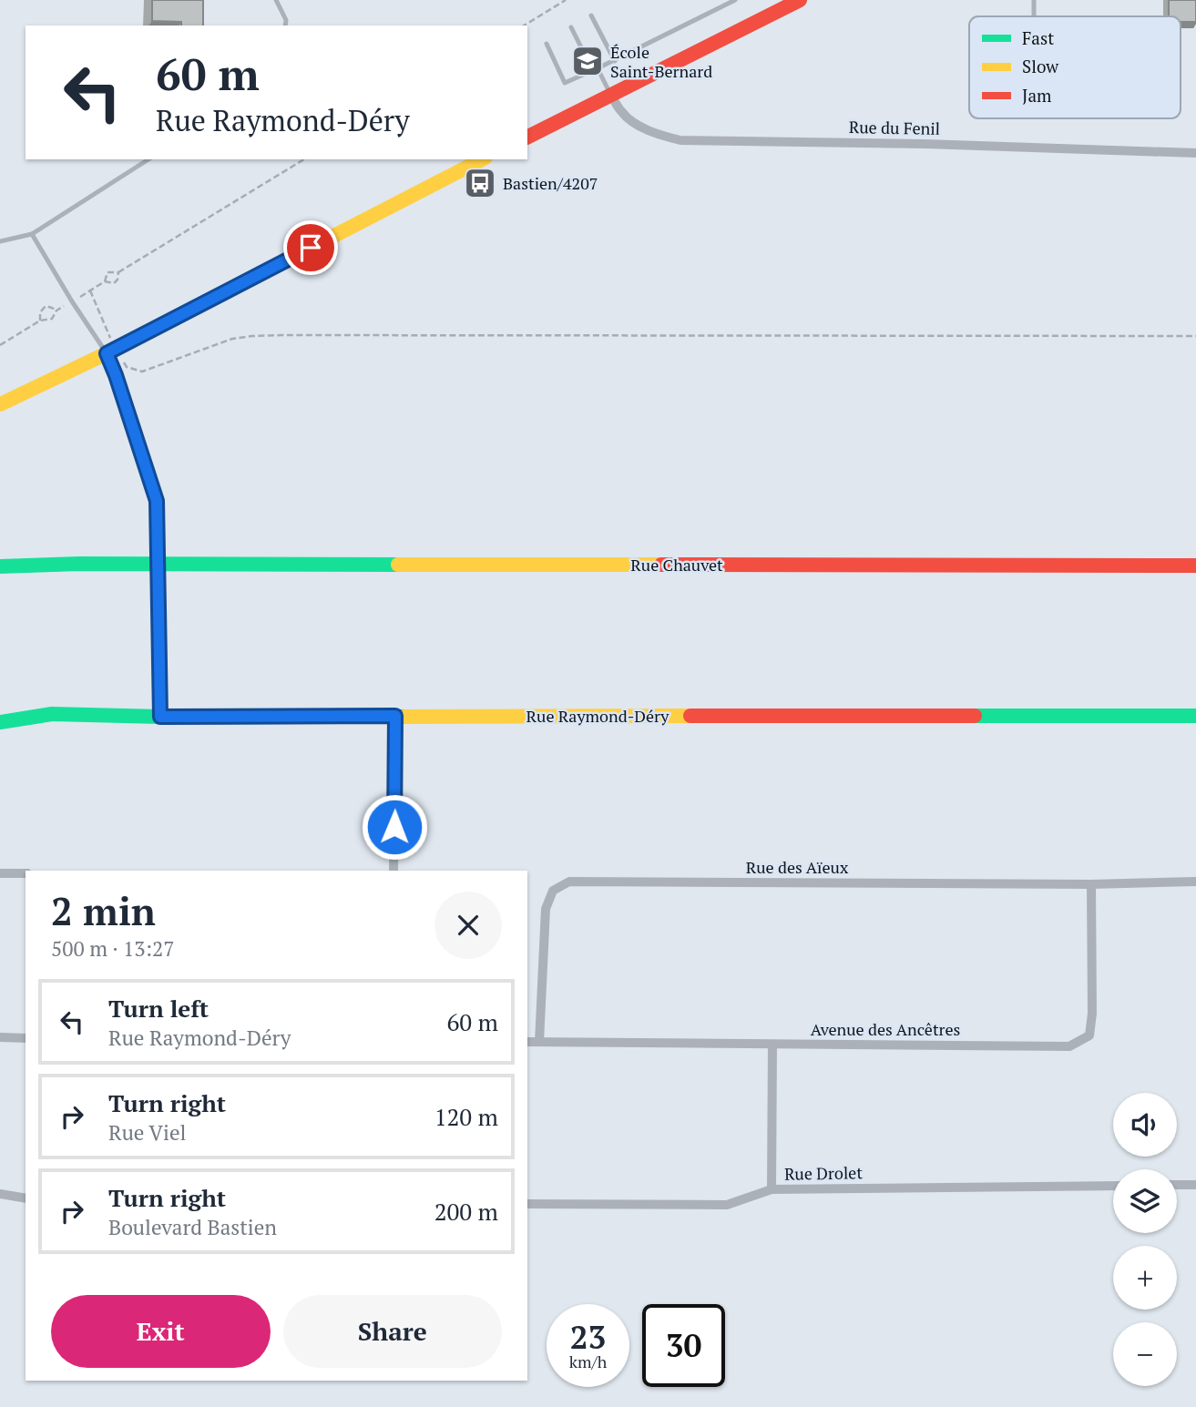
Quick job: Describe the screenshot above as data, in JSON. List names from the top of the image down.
{
  "streets": {
    "street": [
      "Rue du Fenil",
      "Rue Chauvet",
      "Rue Raymond-Déry",
      "Rue des Aïeux",
      "Avenue des Ancêtres",
      "Rue Drolet"
    ]
  },
  "crossings": [
    ["Rue des Aïeux", "Avenue des Ancêtres"]
  ],
  "places": {
    "school or university": ["École Saint-Bernard"],
    "bus stop": ["Bastien/4207"]
  },
  "legend": ["Fast", "Slow", "Jam"],
  "page": {
    "turn": ["60 m", "Rue Raymond-Déry"],
    "heading": ["2 min", "500 m · 13:27"],
    "list": [
      {
        "name": "Turn left",
        "note": "Rue Raymond-Déry",
        "value": "60 m"
      },
      {
        "name": "Turn right",
        "note": "Rue Viel",
        "value": "120 m"
      },
      {
        "name": "Turn right",
        "note": "Boulevard Bastien",
        "value": "200 m"
      }
    ],
    "map_buttons": ["+", "−"],
    "buttons": ["Exit", "Share"],
    "speed": "23 km/h",
    "limit": "30"
  }
}
